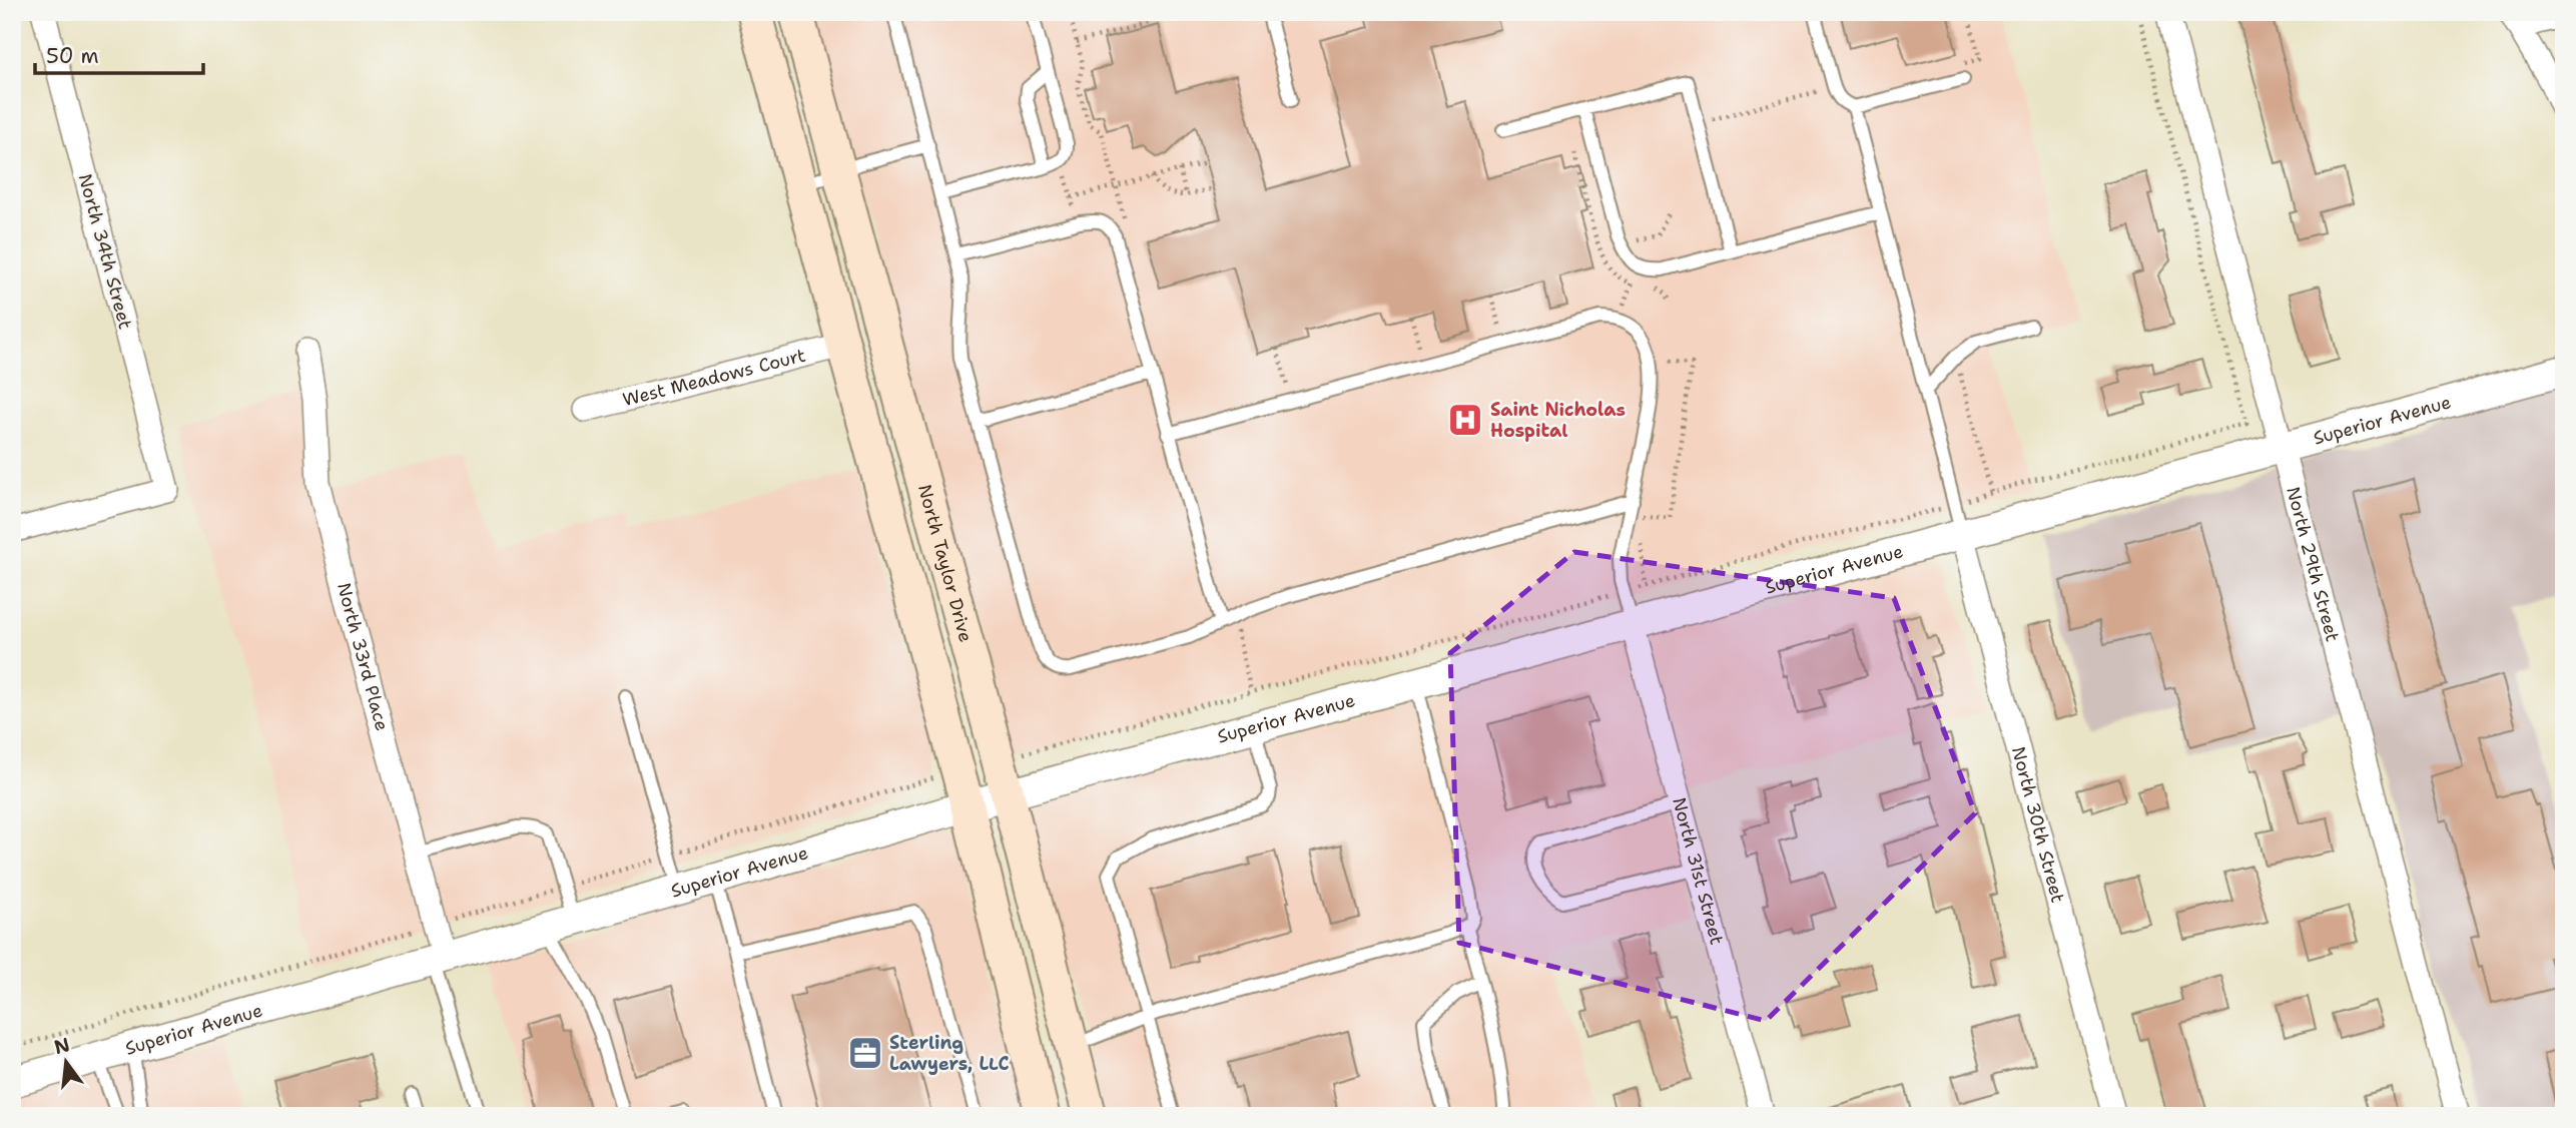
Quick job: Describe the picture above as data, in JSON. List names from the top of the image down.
{
  "streets": {
    "main road": ["North Taylor Drive"],
    "street": [
      "North 34th Street",
      "West Meadows Court",
      "Superior Avenue",
      "North 29th Street",
      "North 33rd Place",
      "North 30th Street",
      "North 31st Street"
    ]
  },
  "crossings": [
    ["Superior Avenue", "North Taylor Drive"],
    ["Superior Avenue", "North 29th Street"],
    ["Superior Avenue", "North 33rd Place"],
    ["Superior Avenue", "North 30th Street"],
    ["Superior Avenue", "North 31st Street"]
  ],
  "places": {
    "hospital": ["Saint Nicholas Hospital"],
    "office": ["Sterling Lawyers, LLC"]
  },
  "scale_bar": "50 m",
  "north": "top"
}
